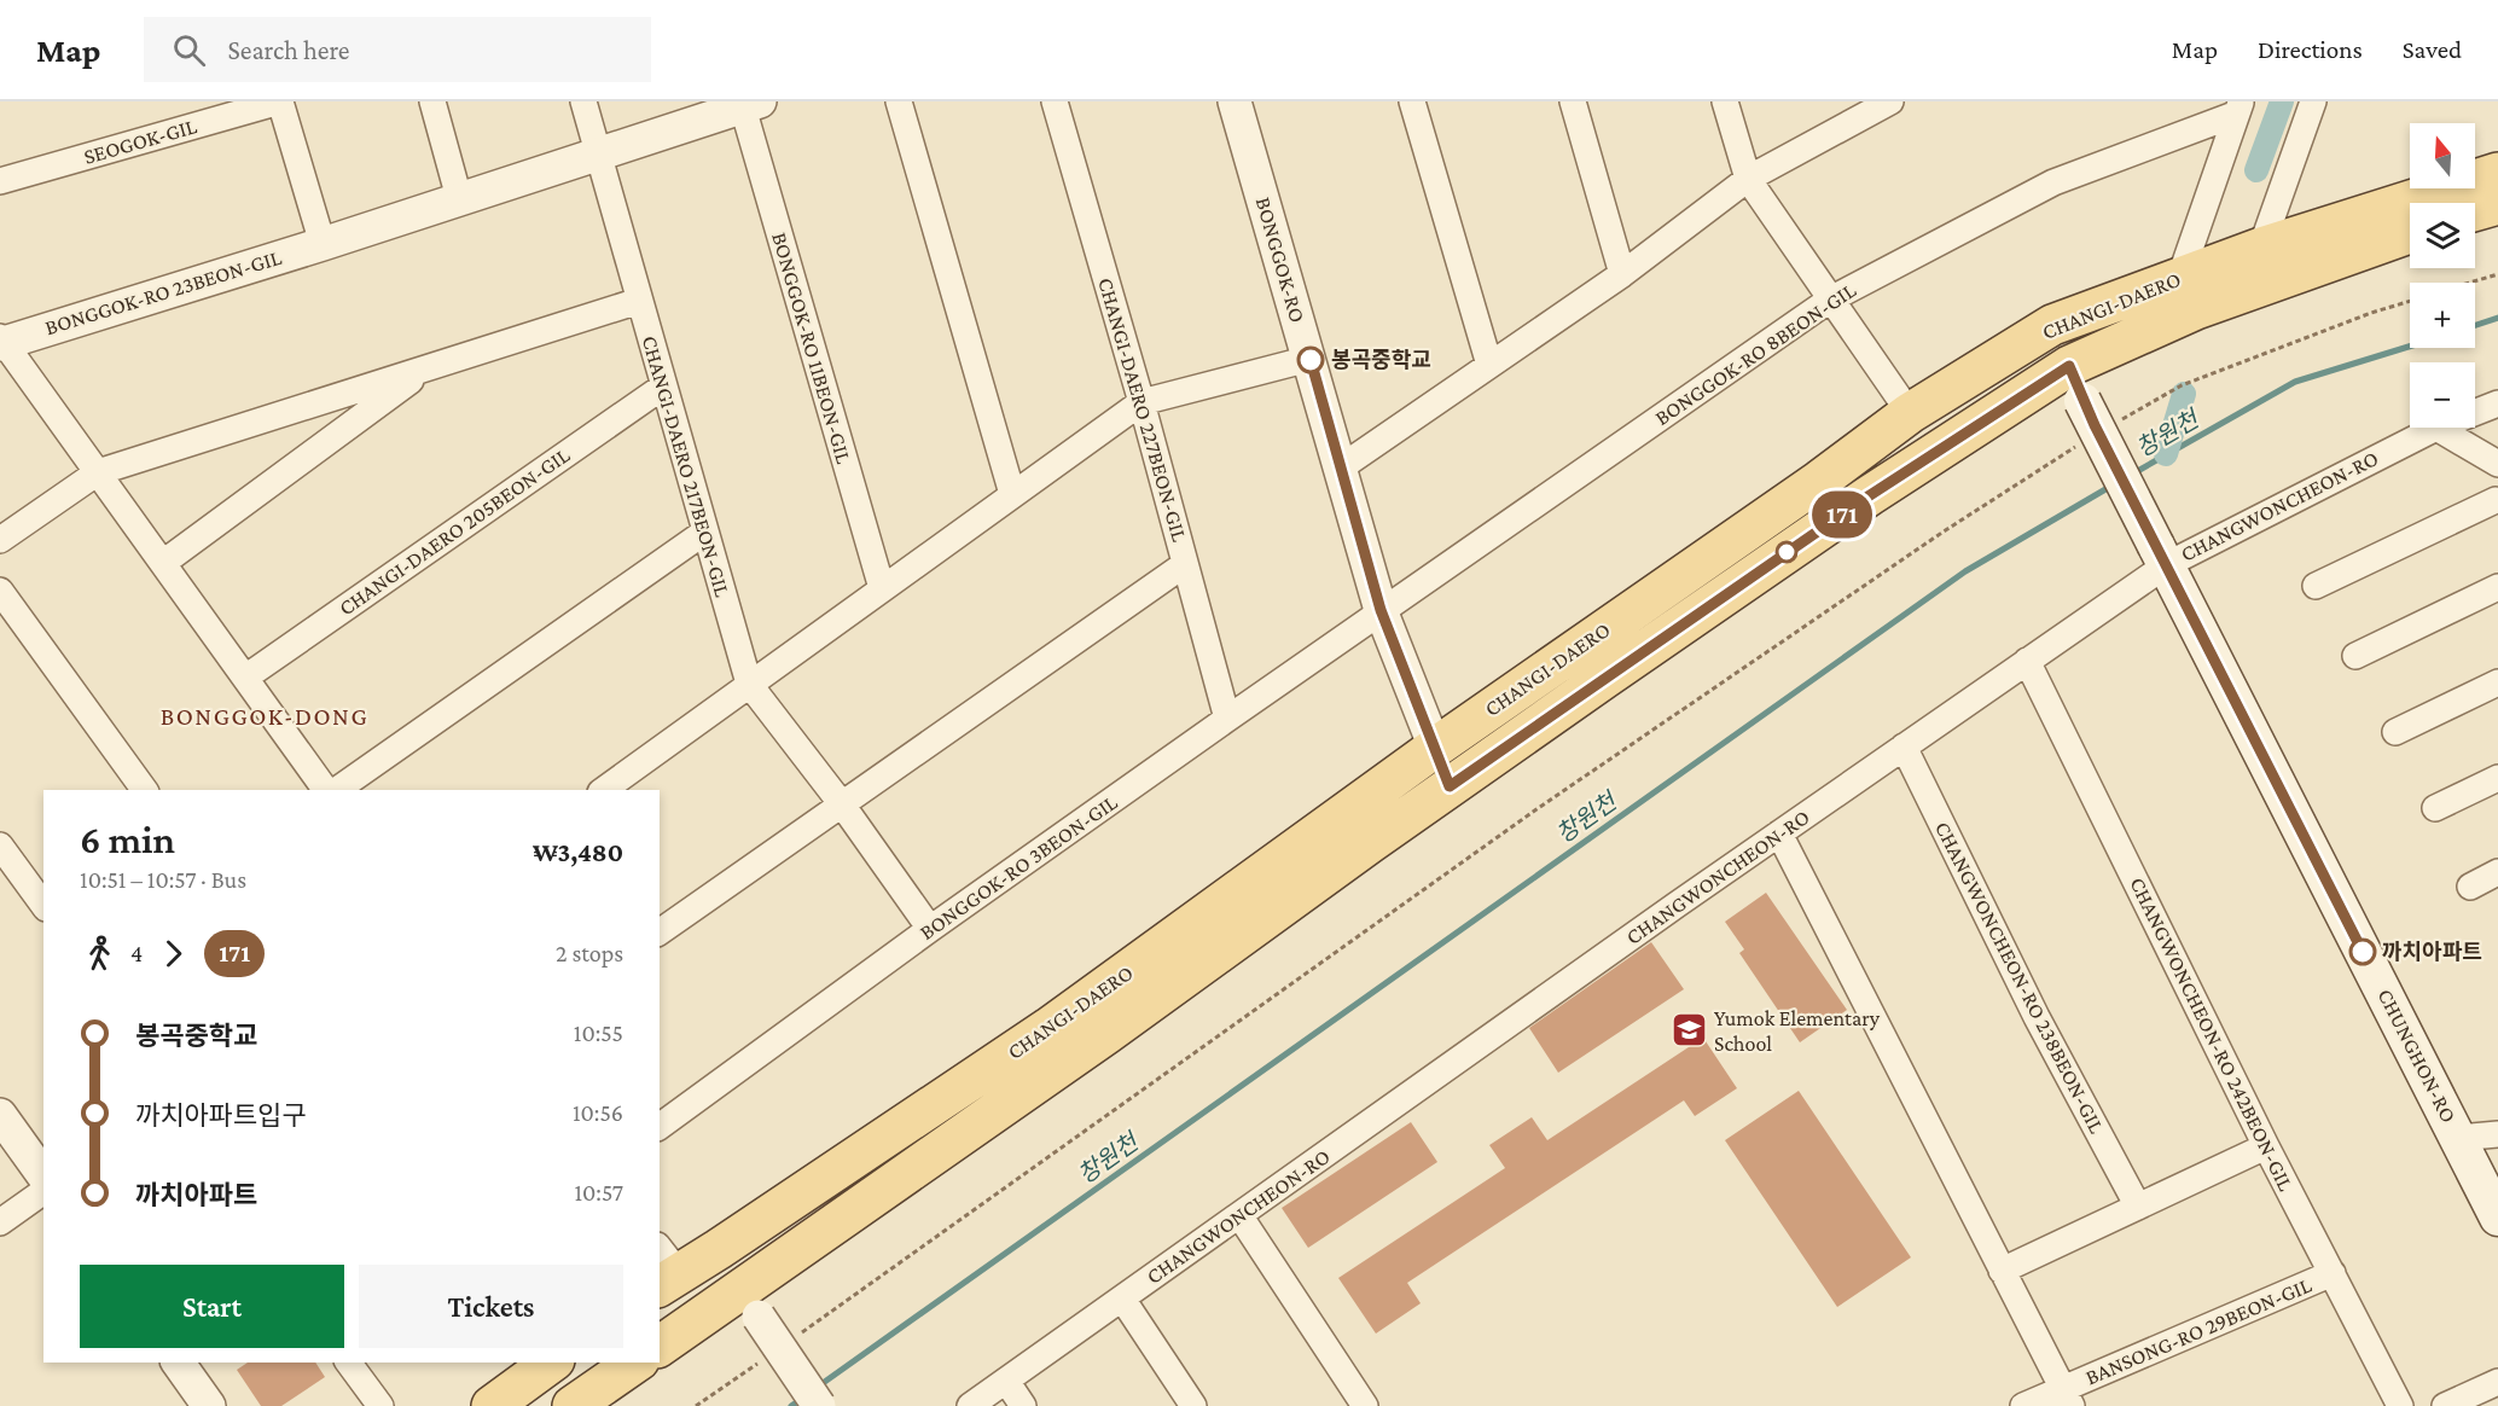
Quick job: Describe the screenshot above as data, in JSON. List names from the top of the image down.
{
  "streets": {
    "main road": ["CHANGI-DAERO", "CHUNGHON-RO"],
    "street": [
      "SEOGOK-GIL",
      "BONGGOK-RO",
      "BONGGOK-RO 23BEON-GIL",
      "BONGGOK-RO 11BEON-GIL",
      "BONGGOK-RO 8BEON-GIL",
      "CHANGI-DAERO 227BEON-GIL",
      "CHANGI-DAERO 217BEON-GIL",
      "CHANGWONCHEON-RO",
      "CHANGI-DAERO 205BEON-GIL",
      "BONGGOK-RO 3BEON-GIL",
      "CHANGWONCHEON-RO 238BEON-GIL",
      "CHANGWONCHEON-RO 242BEON-GIL",
      "BANSONG-RO 29BEON-GIL"
    ]
  },
  "crossings": [
    ["BONGGOK-RO", "CHANGI-DAERO"],
    ["BONGGOK-RO", "BONGGOK-RO 8BEON-GIL"],
    ["BONGGOK-RO", "BONGGOK-RO 3BEON-GIL"],
    ["BONGGOK-RO 23BEON-GIL", "BONGGOK-RO 11BEON-GIL"],
    ["BONGGOK-RO 23BEON-GIL", "CHANGI-DAERO 217BEON-GIL"],
    ["CHANGI-DAERO", "CHUNGHON-RO"],
    ["BONGGOK-RO 8BEON-GIL", "BONGGOK-RO 3BEON-GIL"],
    ["CHANGI-DAERO 227BEON-GIL", "BONGGOK-RO 3BEON-GIL"],
    ["CHANGI-DAERO 217BEON-GIL", "CHANGI-DAERO 205BEON-GIL"],
    ["CHANGI-DAERO 217BEON-GIL", "BONGGOK-RO 3BEON-GIL"],
    ["CHANGWONCHEON-RO", "CHANGWONCHEON-RO 238BEON-GIL"],
    ["CHANGWONCHEON-RO", "CHANGWONCHEON-RO 242BEON-GIL"],
    ["CHANGWONCHEON-RO", "CHUNGHON-RO"],
    ["CHANGWONCHEON-RO 242BEON-GIL", "BANSONG-RO 29BEON-GIL"]
  ],
  "districts": ["BONGGOK-DONG"],
  "water": ["창원천"],
  "places": {
    "other": ["봉곡중학교", "까치아파트"],
    "school or university": ["Yumok Elementary School"]
  },
  "lines": ["bus line 171"],
  "north": "top",
  "page": {
    "header": "Map",
    "search": "Search here",
    "nav": ["Map", "Directions", "Saved"],
    "on_map": "171",
    "map_buttons": ["+", "−"],
    "heading": ["6 min", "10:51 – 10:57 · Bus", "₩3,480"],
    "legs": ["4", "171", "2 stops"],
    "list": [
      {
        "name": "봉곡중학교",
        "value": "10:55"
      },
      {
        "name": "까치아파트입구",
        "value": "10:56"
      },
      {
        "name": "까치아파트",
        "value": "10:57"
      }
    ],
    "buttons": ["Start", "Tickets"]
  }
}
